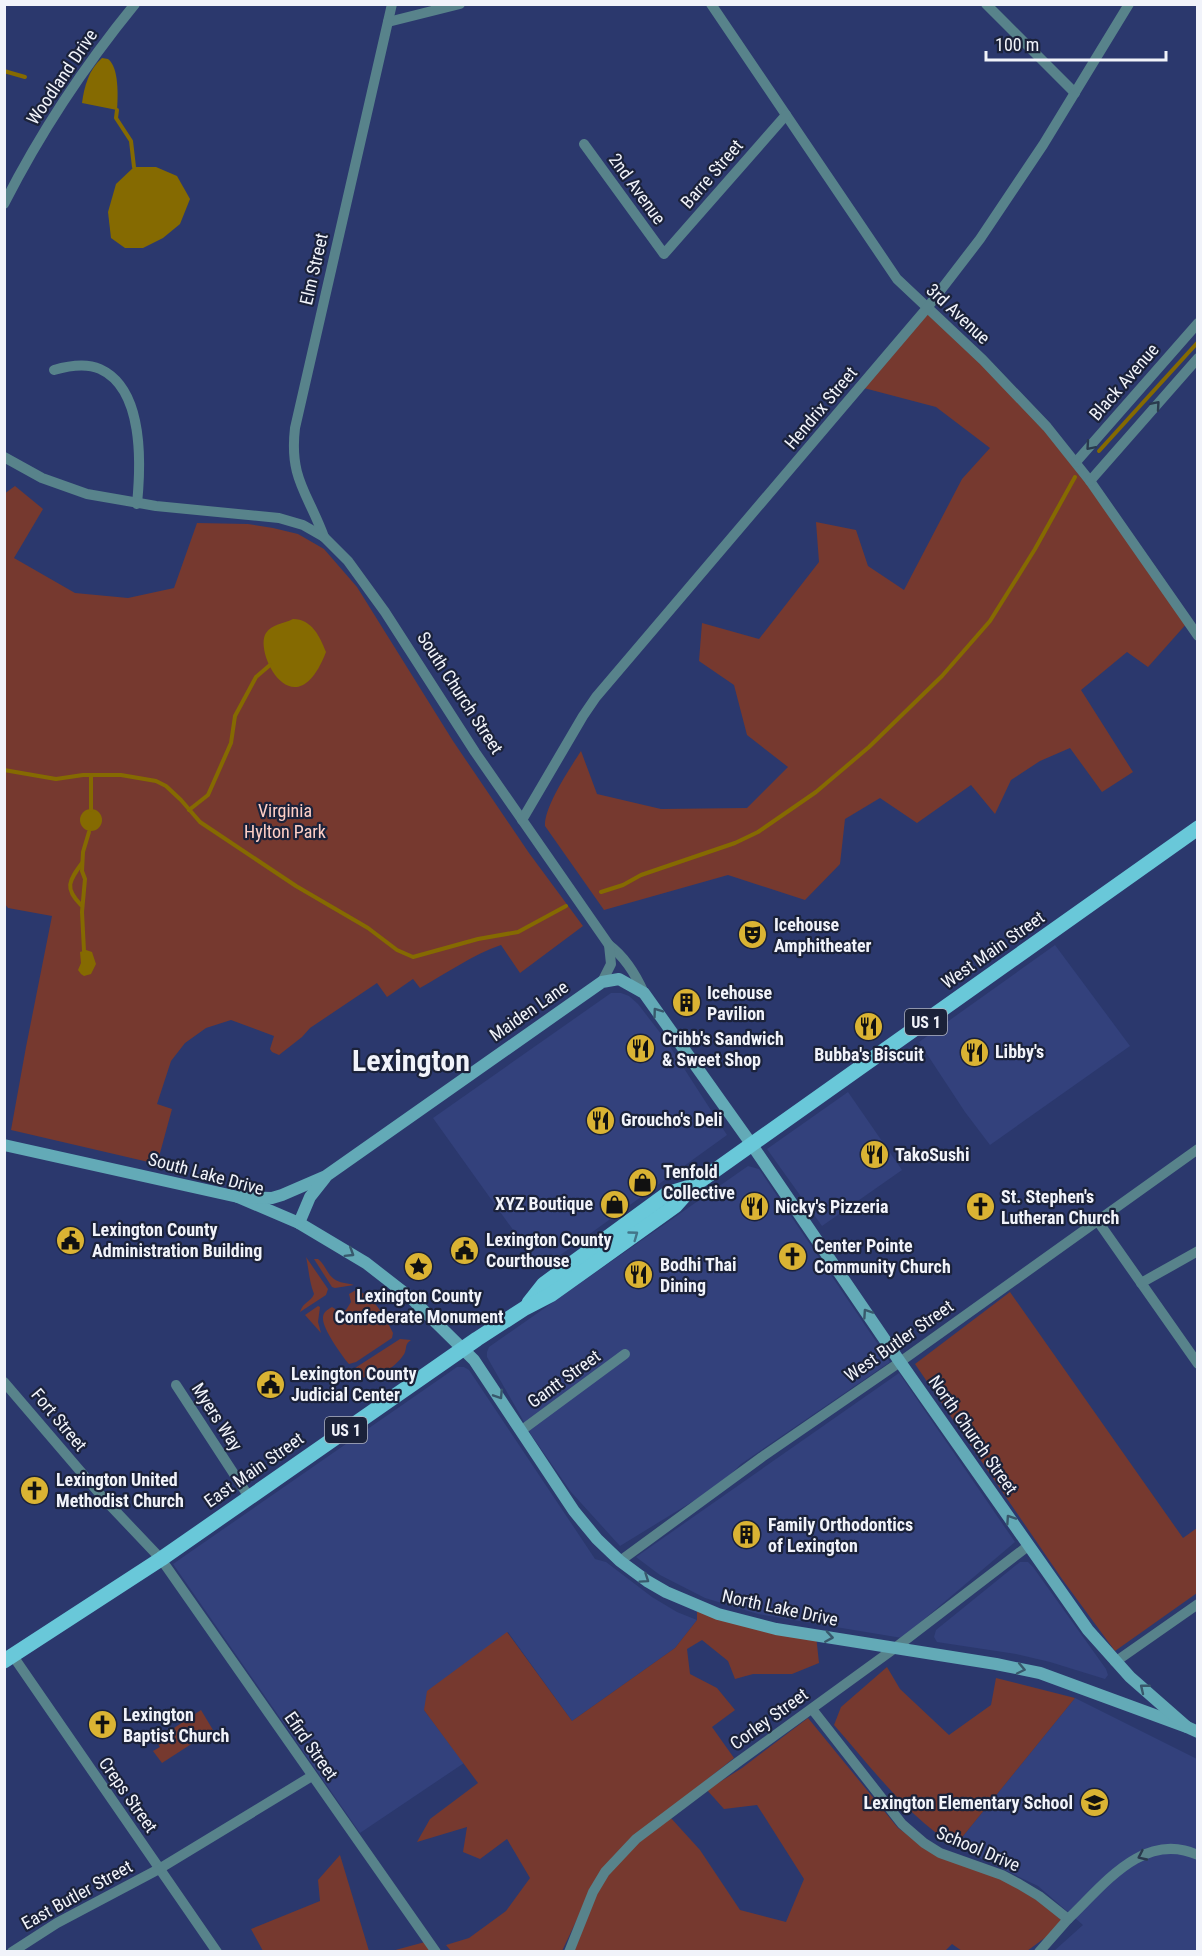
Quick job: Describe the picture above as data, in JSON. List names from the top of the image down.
{
  "streets": {
    "main road": [
      "South Church Street",
      "West Main Street",
      "Maiden Lane",
      "US 1",
      "South Lake Drive",
      "North Church Street",
      "East Main Street",
      "North Lake Drive"
    ],
    "street": [
      "Woodland Drive",
      "Barre Street",
      "2nd Avenue",
      "Elm Street",
      "3rd Avenue",
      "Black Avenue",
      "Hendrix Street",
      "West Butler Street",
      "Gantt Street",
      "Myers Way",
      "Fort Street",
      "Corley Street",
      "Efird Street",
      "Creps Street",
      "School Drive",
      "East Butler Street"
    ]
  },
  "crossings": [
    ["Barre Street", "2nd Avenue"],
    ["Barre Street", "3rd Avenue"],
    ["Elm Street", "South Church Street"],
    ["3rd Avenue", "Black Avenue"],
    ["3rd Avenue", "Hendrix Street"],
    ["Hendrix Street", "South Church Street"],
    ["South Church Street", "West Main Street"],
    ["South Church Street", "North Church Street"],
    ["South Church Street", "East Main Street"],
    ["West Main Street", "North Church Street"],
    ["West Main Street", "East Main Street"],
    ["Maiden Lane", "South Lake Drive"],
    ["South Lake Drive", "East Main Street"],
    ["South Lake Drive", "North Lake Drive"],
    ["West Butler Street", "North Church Street"],
    ["West Butler Street", "North Lake Drive"],
    ["Gantt Street", "North Lake Drive"],
    ["Myers Way", "East Main Street"],
    ["Fort Street", "East Main Street"],
    ["Fort Street", "Efird Street"],
    ["North Church Street", "East Main Street"],
    ["North Church Street", "North Lake Drive"],
    ["North Church Street", "Corley Street"],
    ["East Main Street", "North Lake Drive"],
    ["East Main Street", "Efird Street"],
    ["East Main Street", "Creps Street"],
    ["North Lake Drive", "Corley Street"],
    ["Corley Street", "School Drive"],
    ["Efird Street", "East Butler Street"],
    ["Creps Street", "East Butler Street"]
  ],
  "one_way": ["South Lake Drive", "North Church Street", "North Lake Drive"],
  "districts": ["Lexington"],
  "parks": ["Virginia Hylton Park"],
  "places": {
    "theatre": ["Icehouse Amphitheater"],
    "building": ["Icehouse Pavilion", "Family Orthodontics of Lexington"],
    "restaurant": [
      "Bubba's Biscuit",
      "Cribb's Sandwich & Sweet Shop",
      "Libby's",
      "Groucho's Deli",
      "TakoSushi",
      "Nicky's Pizzeria",
      "Bodhi Thai Dining"
    ],
    "shop": ["Tenfold Collective", "XYZ Boutique"],
    "church": [
      "St. Stephen's Lutheran Church",
      "Center Pointe Community Church",
      "Lexington United Methodist Church",
      "Lexington Baptist Church"
    ],
    "public building": ["Lexington County Administration Building", "Lexington County Courthouse", "Lexington County Judicial Center"],
    "place": ["Lexington County Confederate Monument"],
    "school or university": ["Lexington Elementary School"]
  },
  "scale_bar": "100 m"
}
